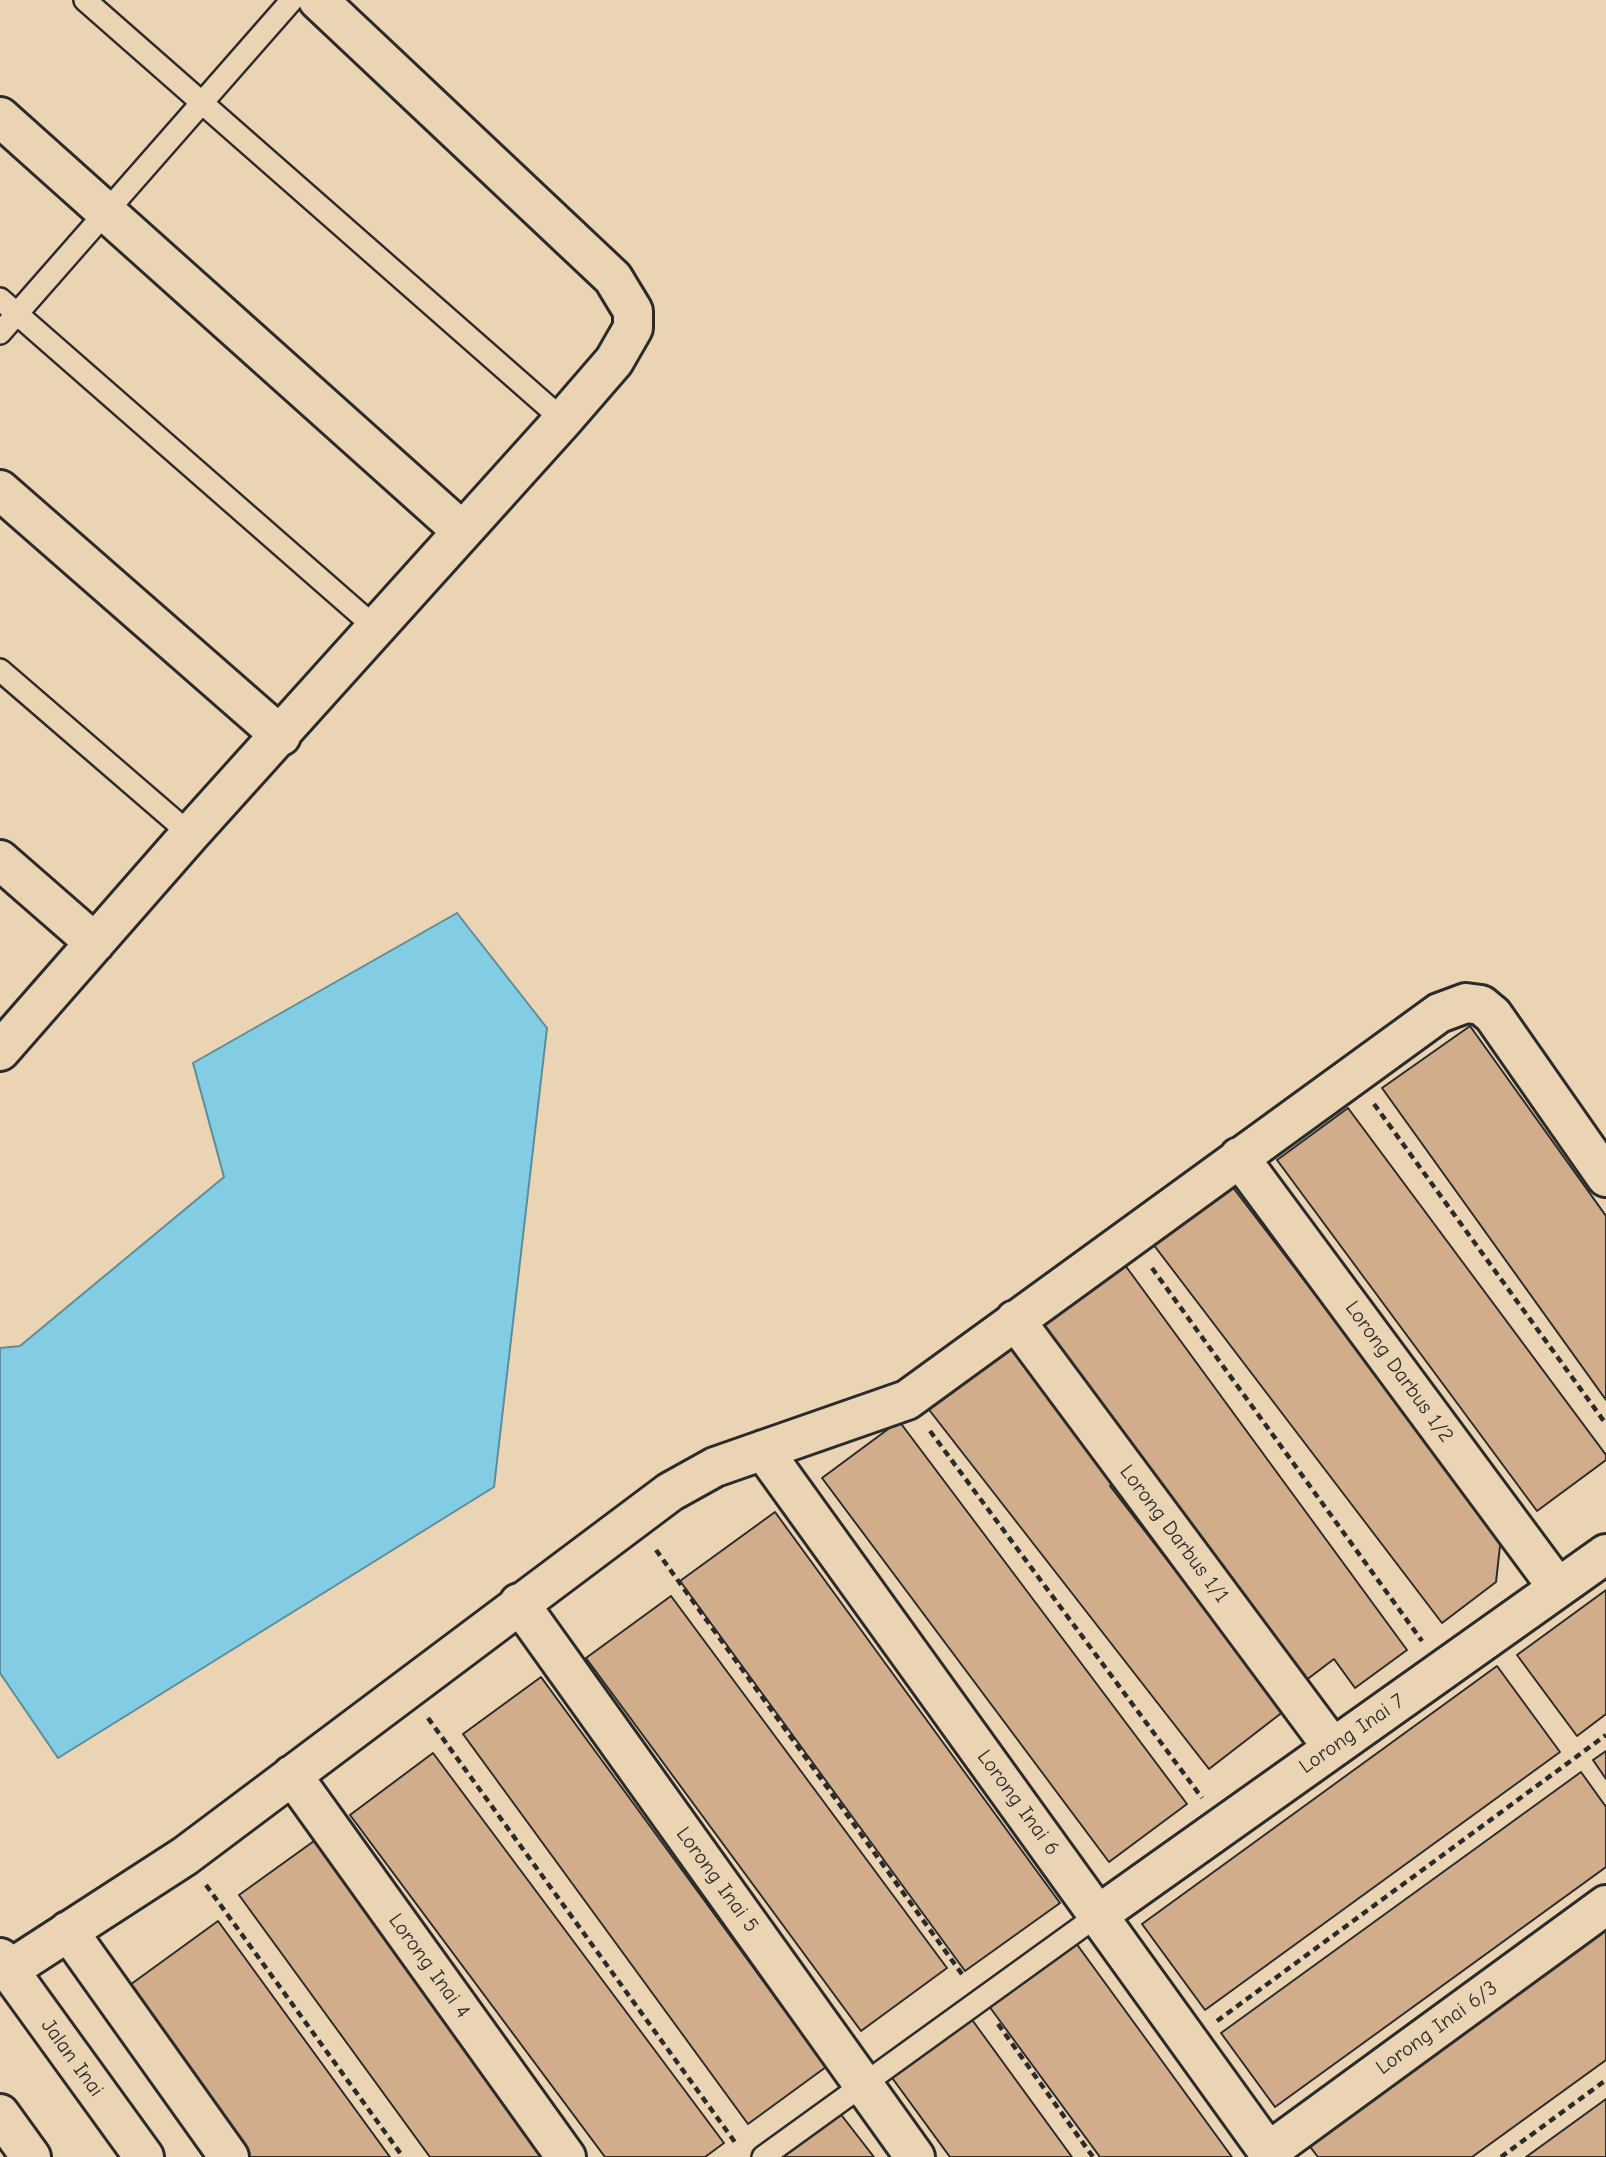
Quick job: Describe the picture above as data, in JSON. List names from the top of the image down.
{
  "streets": {
    "street": [
      "Lorong Darbus 1/2",
      "Lorong Darbus 1/1",
      "Lorong Inai 7",
      "Lorong Inai 6",
      "Lorong Inai 5",
      "Lorong Inai 4",
      "Lorong Inai 6/3",
      "Jalan Inai"
    ]
  },
  "crossings": [
    ["Lorong Darbus 1/2", "Lorong Inai 7"],
    ["Lorong Darbus 1/1", "Lorong Inai 7"],
    ["Lorong Inai 7", "Lorong Inai 6"],
    ["Lorong Inai 6", "Lorong Inai 6/3"]
  ]
}
